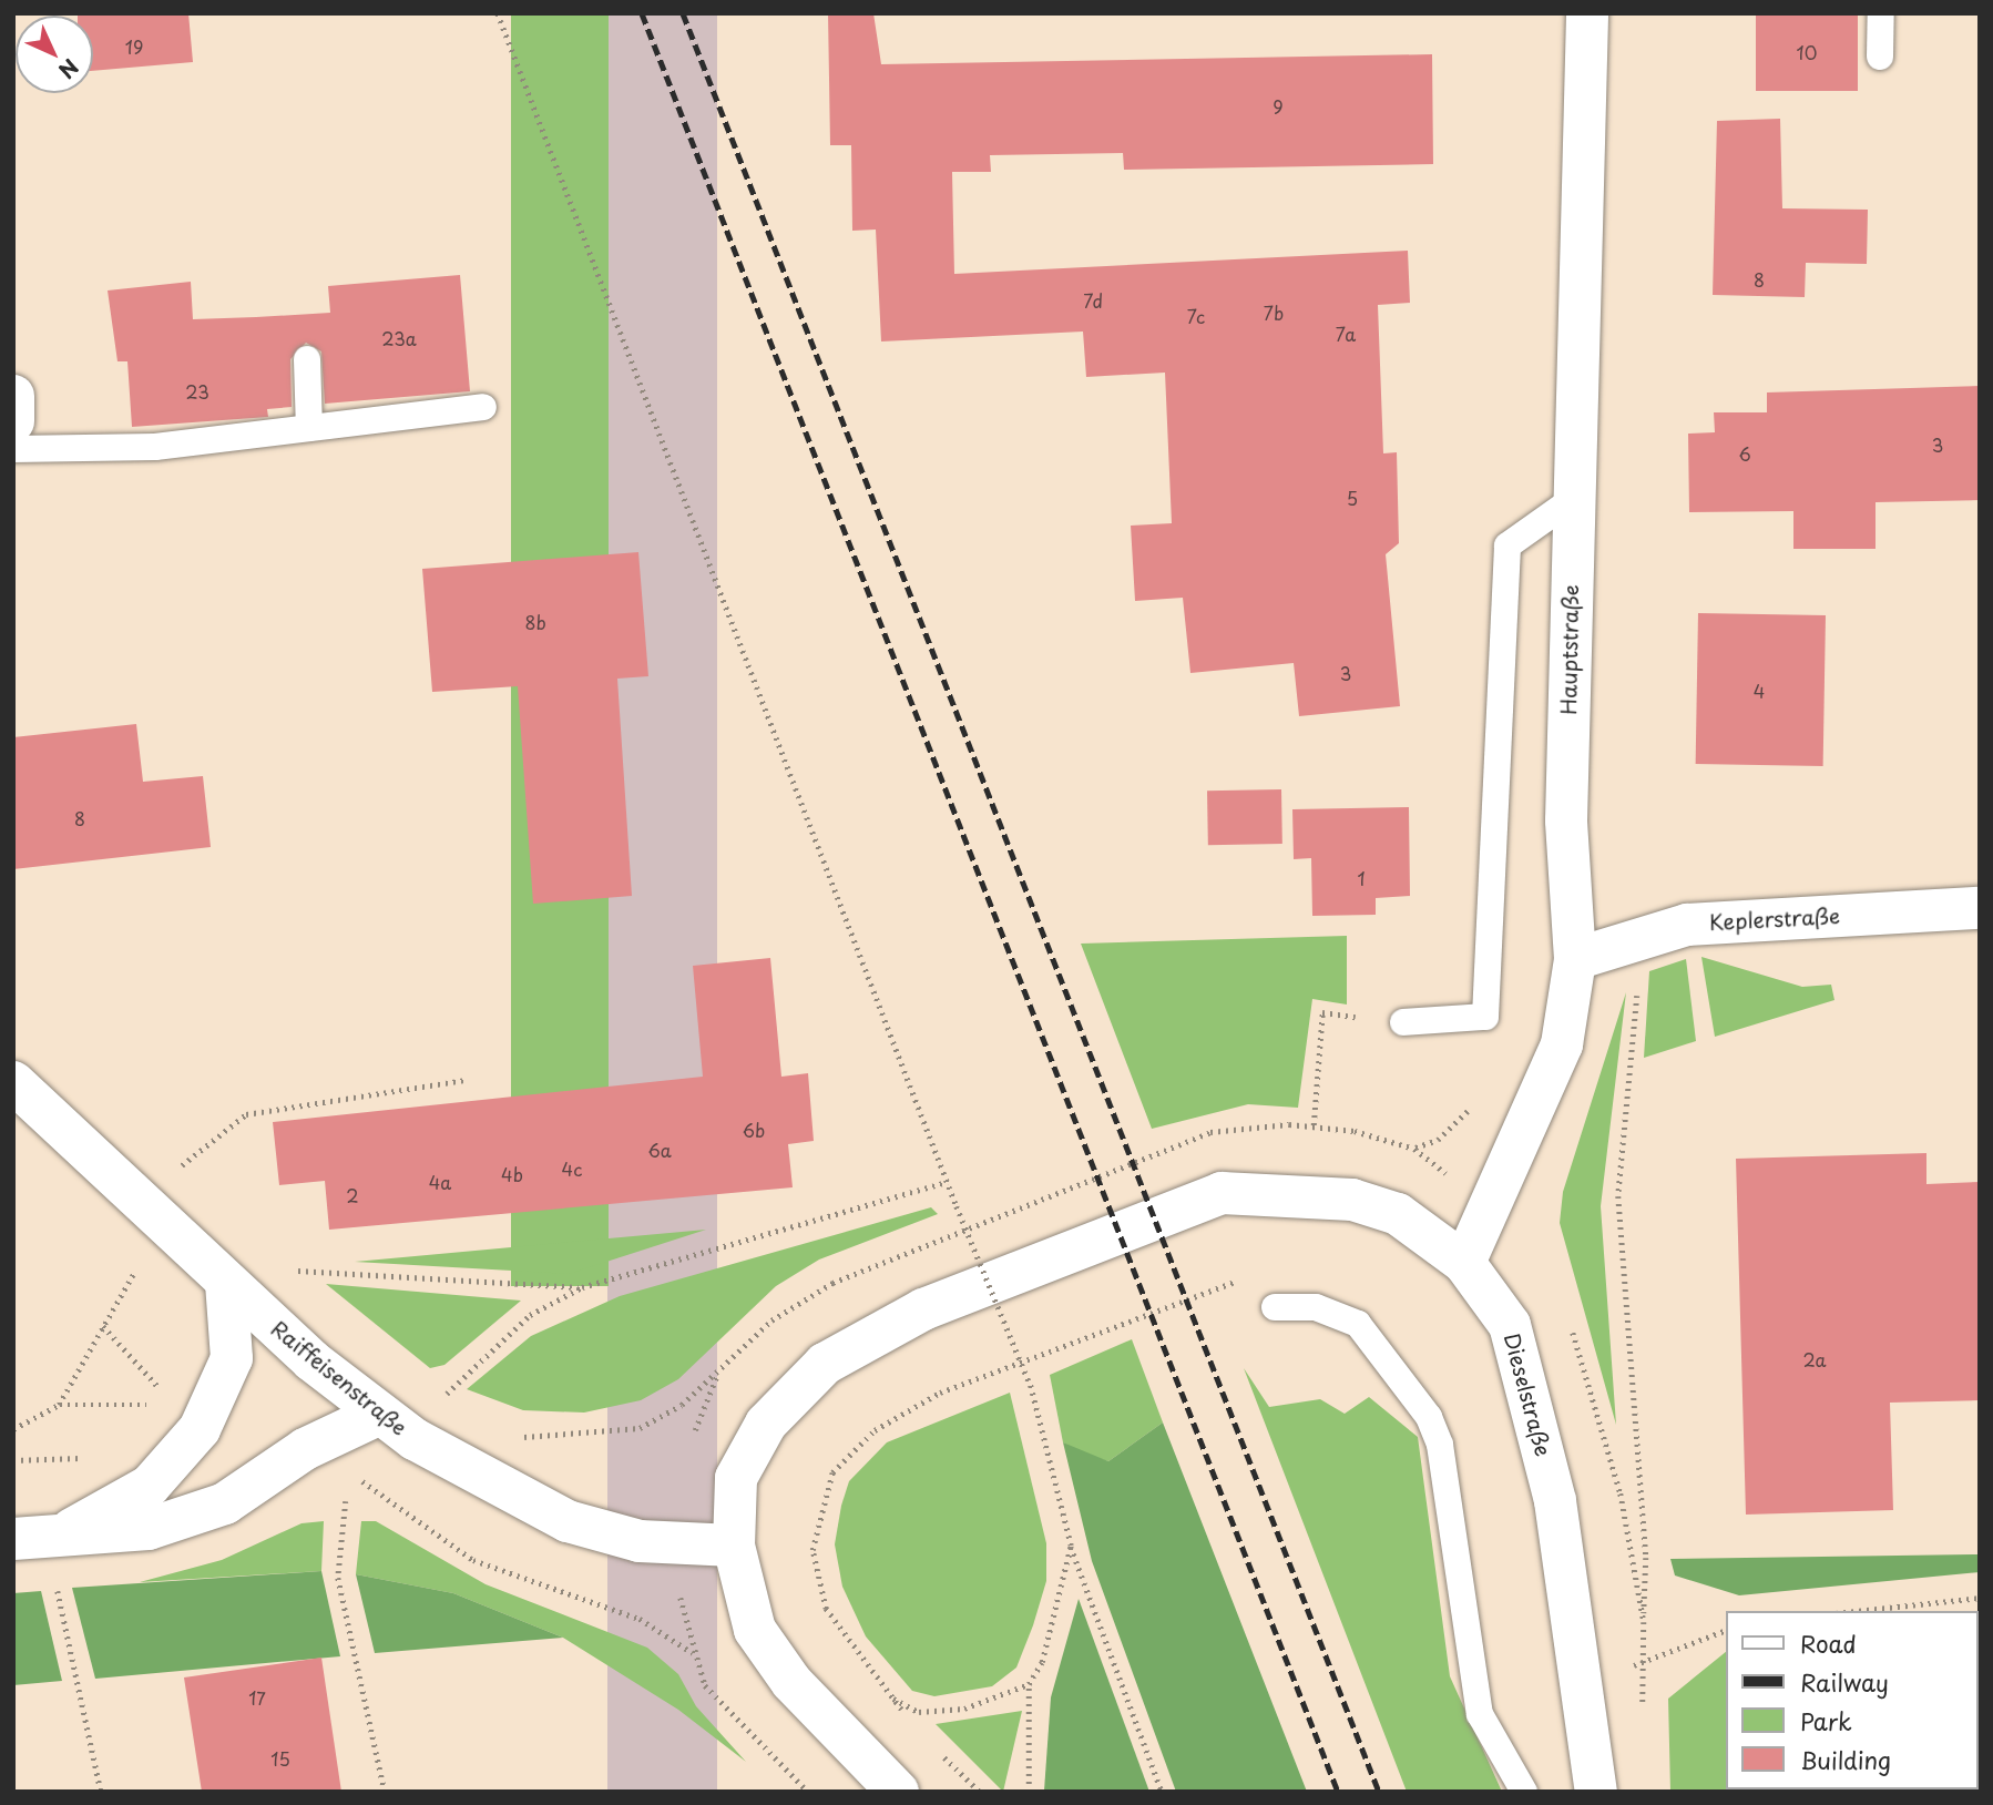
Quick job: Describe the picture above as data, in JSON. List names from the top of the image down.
{
  "streets": {
    "street": [
      "Hauptstraße",
      "Keplerstraße",
      "Raiffeisenstraße",
      "Dieselstraße"
    ]
  },
  "crossings": [
    ["Hauptstraße", "Keplerstraße"],
    ["Hauptstraße", "Dieselstraße"],
    ["Raiffeisenstraße", "Dieselstraße"]
  ],
  "house_numbers": [
    "19",
    "10",
    "9",
    "8",
    "7d",
    "7b",
    "7c",
    "7a",
    "23a",
    "23",
    "3",
    "6",
    "5",
    "8b",
    "3",
    "4",
    "8",
    "1",
    "6b",
    "6a",
    "4c",
    "4b",
    "4a",
    "2",
    "2a",
    "17",
    "15"
  ],
  "legend": [
    "Road",
    "Railway",
    "Park",
    "Building"
  ],
  "north": "bottom right"
}
